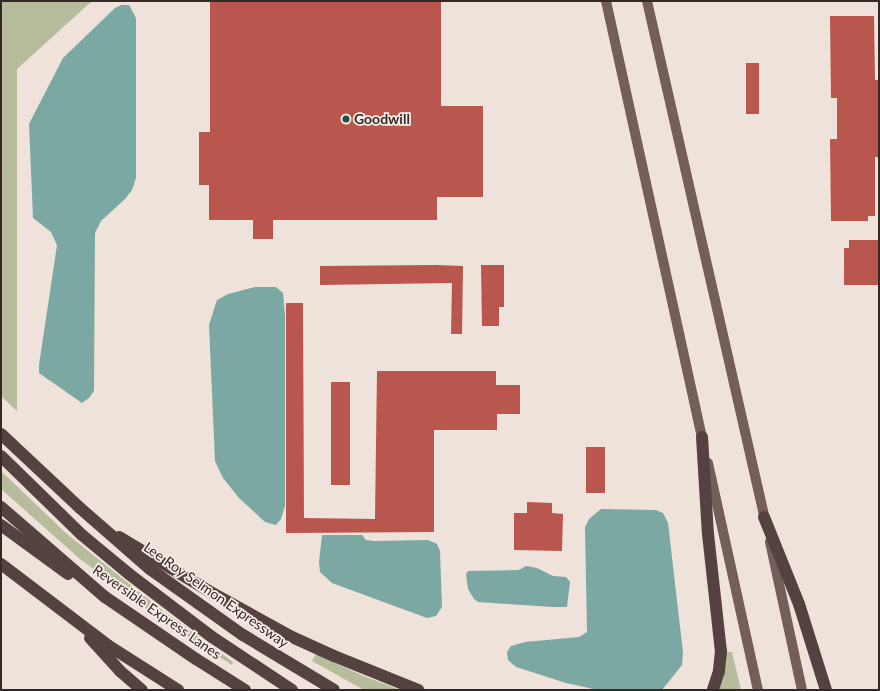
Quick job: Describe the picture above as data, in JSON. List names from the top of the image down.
{
  "streets": {
    "highway": ["Lee Roy Selmon Expressway", "Reversible Express Lanes"]
  },
  "places": ["Goodwill"]
}
